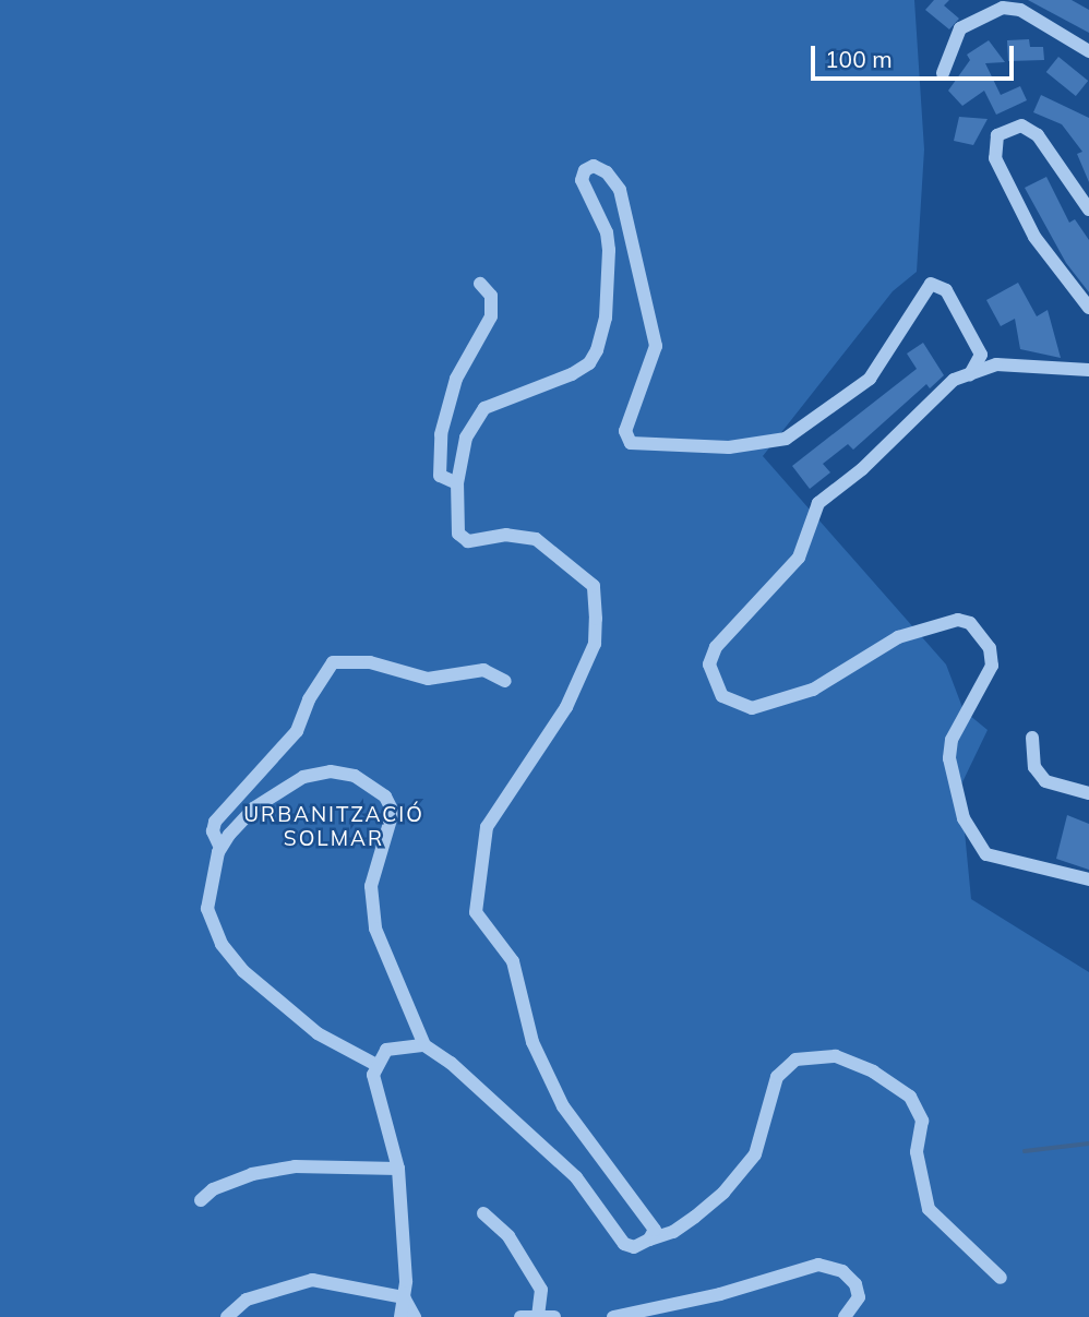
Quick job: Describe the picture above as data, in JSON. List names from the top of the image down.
{
  "districts": ["URBANITZACIÓ SOLMAR"],
  "scale_bar": "100 m"
}
